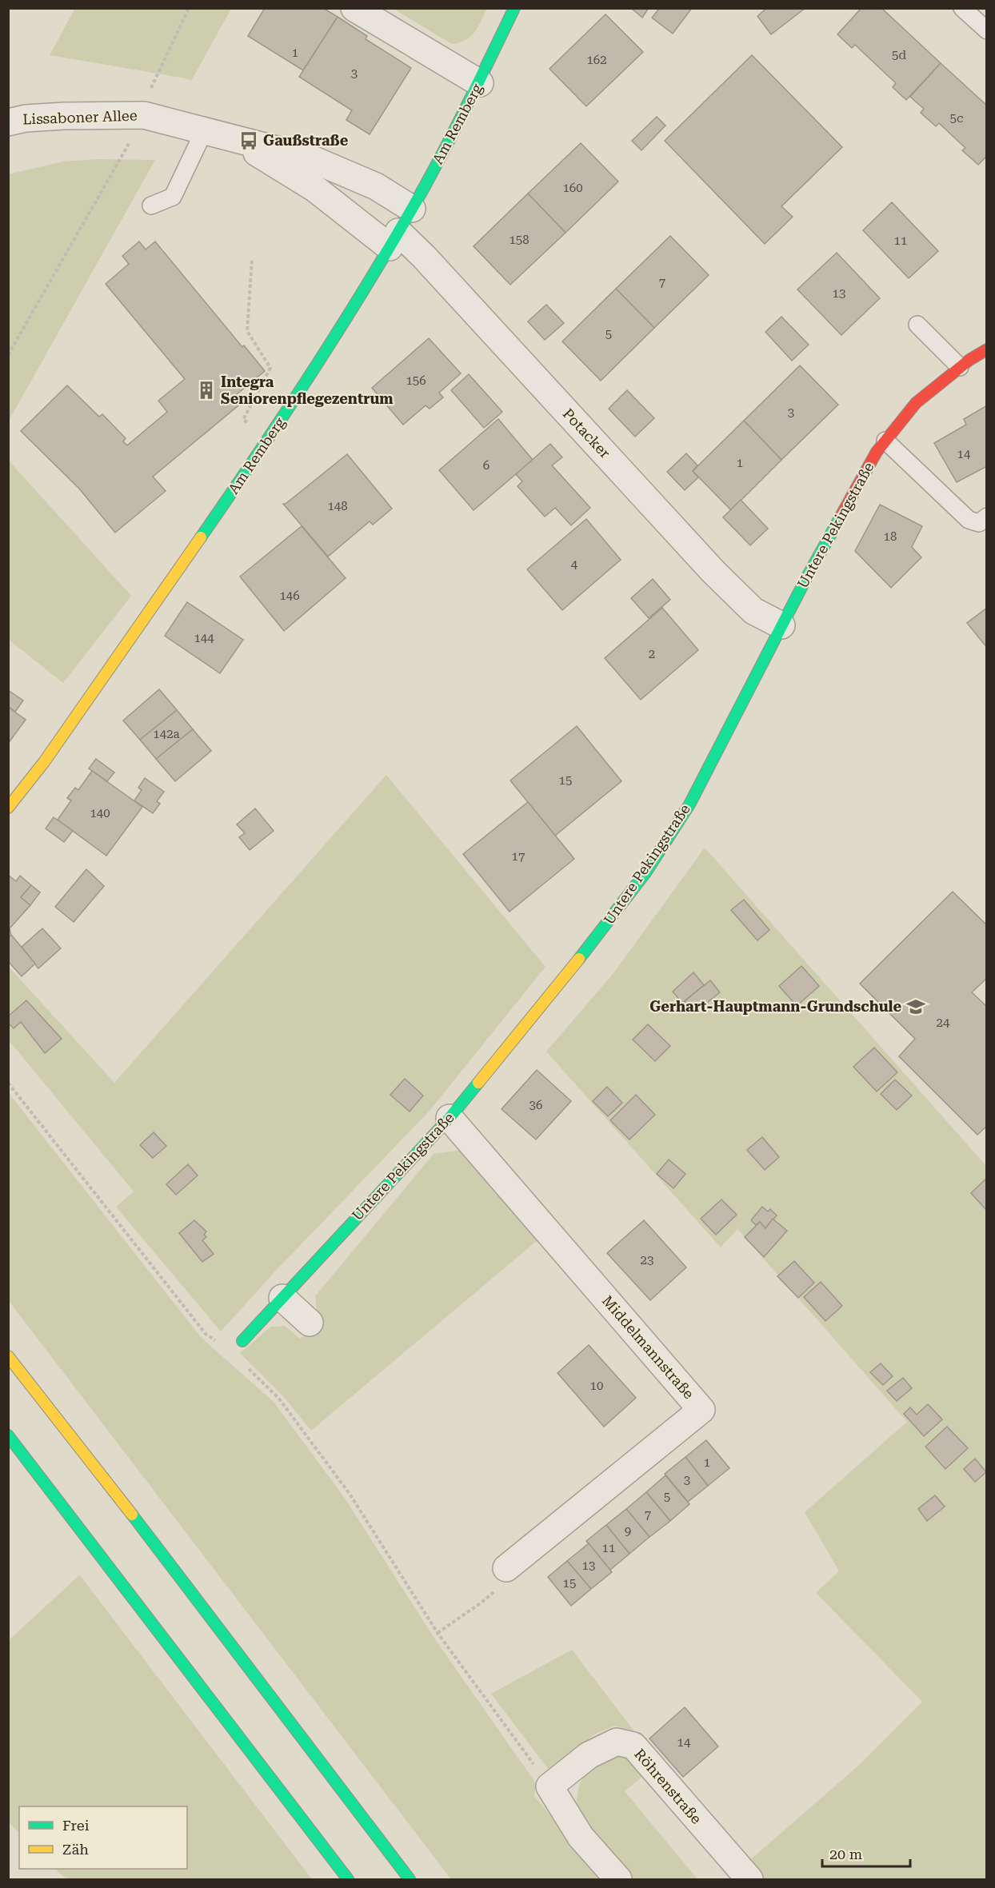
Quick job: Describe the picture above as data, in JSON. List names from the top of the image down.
{
  "streets": {
    "main road": ["Am Remberg", "Untere Pekingstraße"],
    "street": [
      "Lissaboner Allee",
      "Potacker",
      "Middelmannstraße",
      "Röhrenstraße"
    ]
  },
  "crossings": [
    ["Lissaboner Allee", "Am Remberg"],
    ["Lissaboner Allee", "Potacker"],
    ["Am Remberg", "Potacker"],
    ["Potacker", "Untere Pekingstraße"],
    ["Untere Pekingstraße", "Middelmannstraße"]
  ],
  "places": {
    "bus stop": ["Gaußstraße"],
    "building": ["Integra Seniorenpflegezentrum"],
    "school or university": ["Gerhart-Hauptmann-Grundschule"]
  },
  "house_numbers": [
    "1",
    "5d",
    "162",
    "3",
    "5c",
    "160",
    "158",
    "11",
    "7",
    "13",
    "5",
    "156",
    "3",
    "14",
    "1",
    "6",
    "148",
    "18",
    "4",
    "146",
    "144",
    "2",
    "142a",
    "15",
    "140",
    "17",
    "24",
    "36",
    "23",
    "10",
    "1",
    "3",
    "5",
    "7",
    "9",
    "11",
    "13",
    "15",
    "14"
  ],
  "legend": ["Frei", "Zäh"],
  "scale_bar": "20 m"
}
